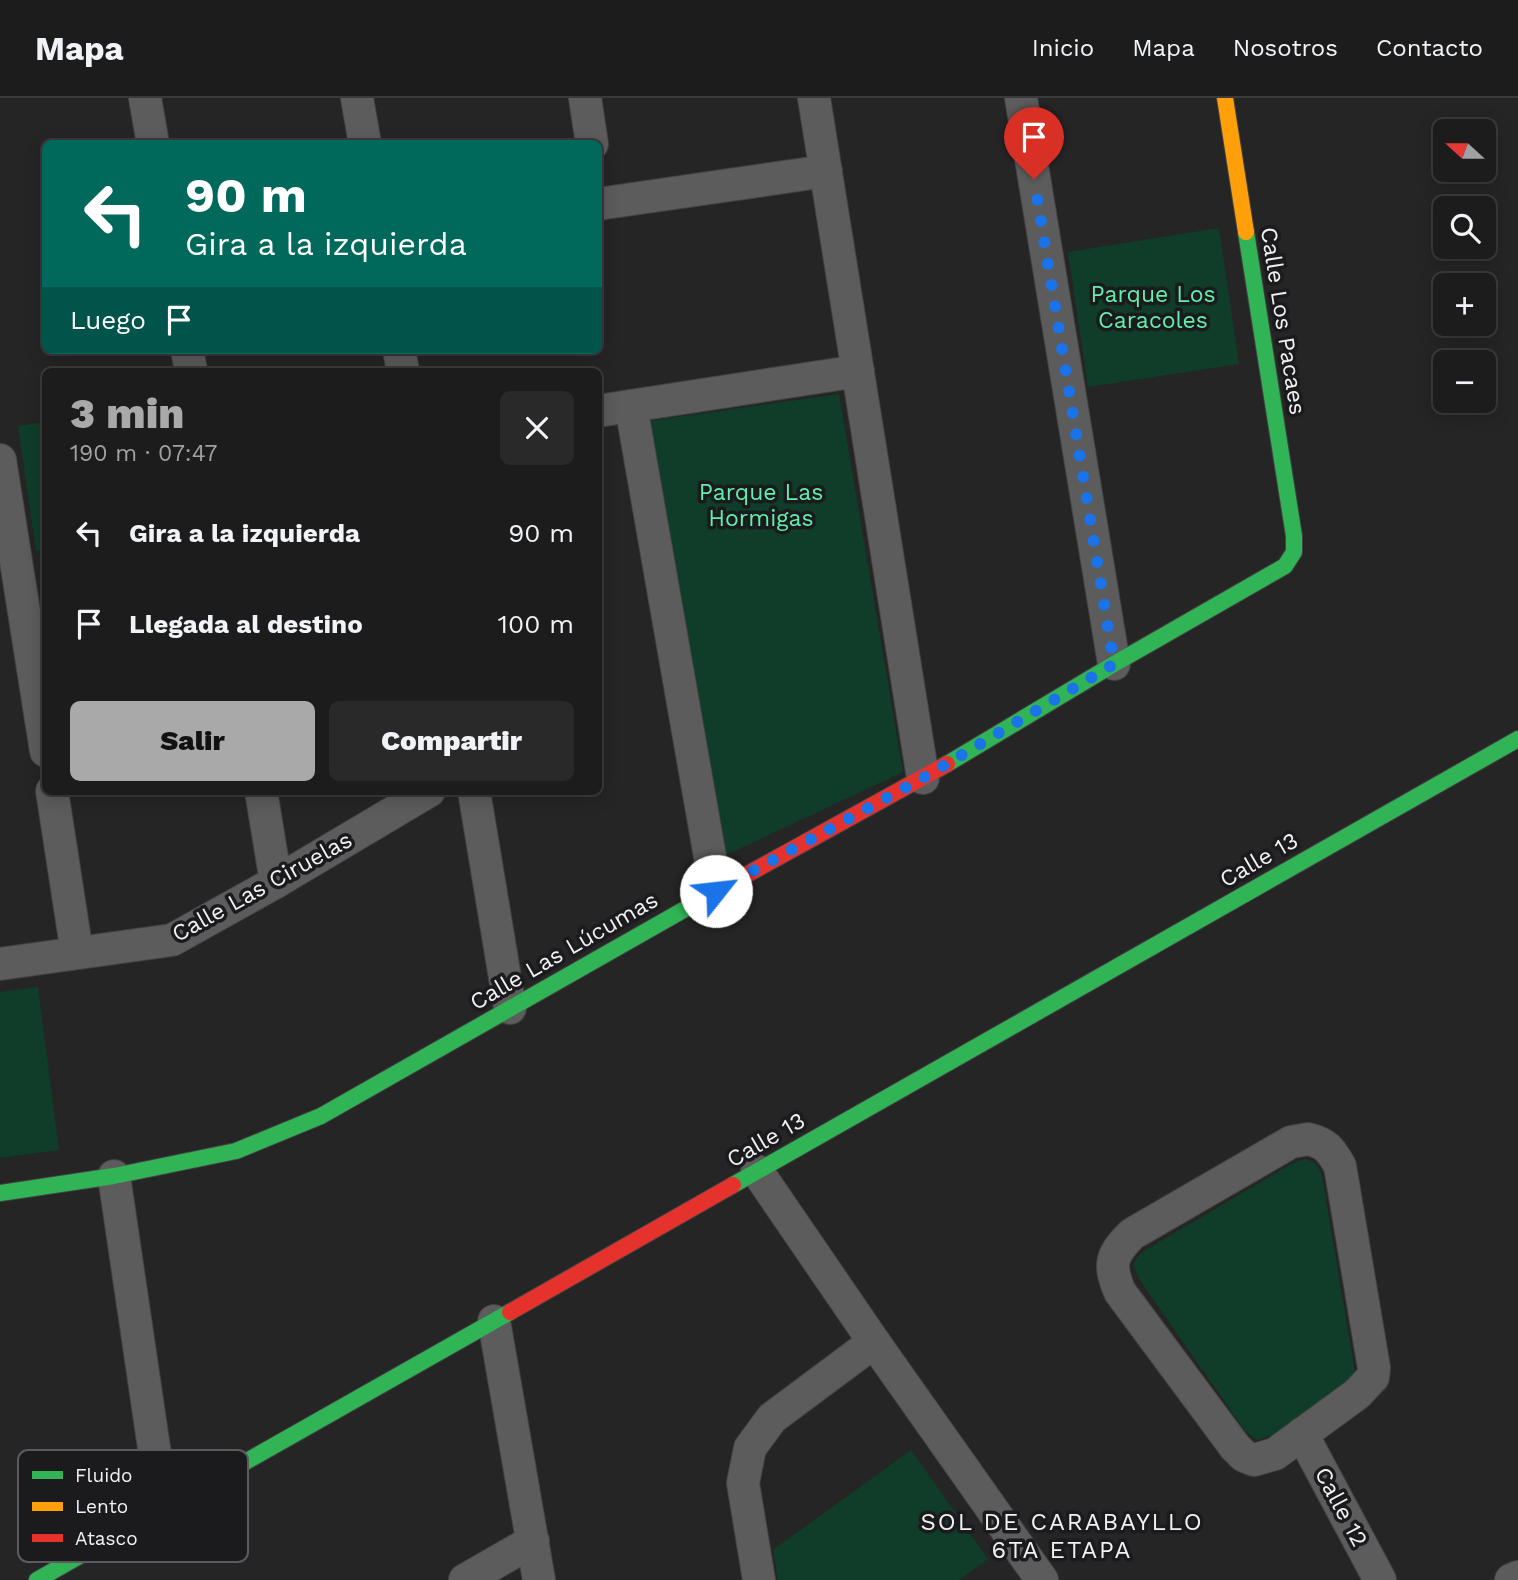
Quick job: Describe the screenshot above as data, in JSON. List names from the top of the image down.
{
  "streets": {
    "street": [
      "Calle Los Pacaes",
      "Calle 13",
      "Calle Las Ciruelas",
      "Calle Las Lúcumas",
      "Calle 12"
    ]
  },
  "crossings": [
    ["Calle Los Pacaes", "Calle Las Lúcumas"]
  ],
  "districts": ["SOL DE CARABAYLLO 6TA ETAPA"],
  "parks": ["Parque Los Caracoles", "Parque Las Hormigas"],
  "legend": ["Fluido", "Lento", "Atasco"],
  "north": "left",
  "page": {
    "header": "Mapa",
    "nav": [
      "Inicio",
      "Mapa",
      "Nosotros",
      "Contacto"
    ],
    "map_buttons": ["+", "−"],
    "turn": ["90 m", "Gira a la izquierda"],
    "then": "Luego",
    "heading": ["3 min", "190 m · 07:47"],
    "list": [
      {
        "name": "Gira a la izquierda",
        "value": "90 m"
      },
      {
        "name": "Llegada al destino",
        "value": "100 m"
      }
    ],
    "buttons": ["Salir", "Compartir"]
  }
}
